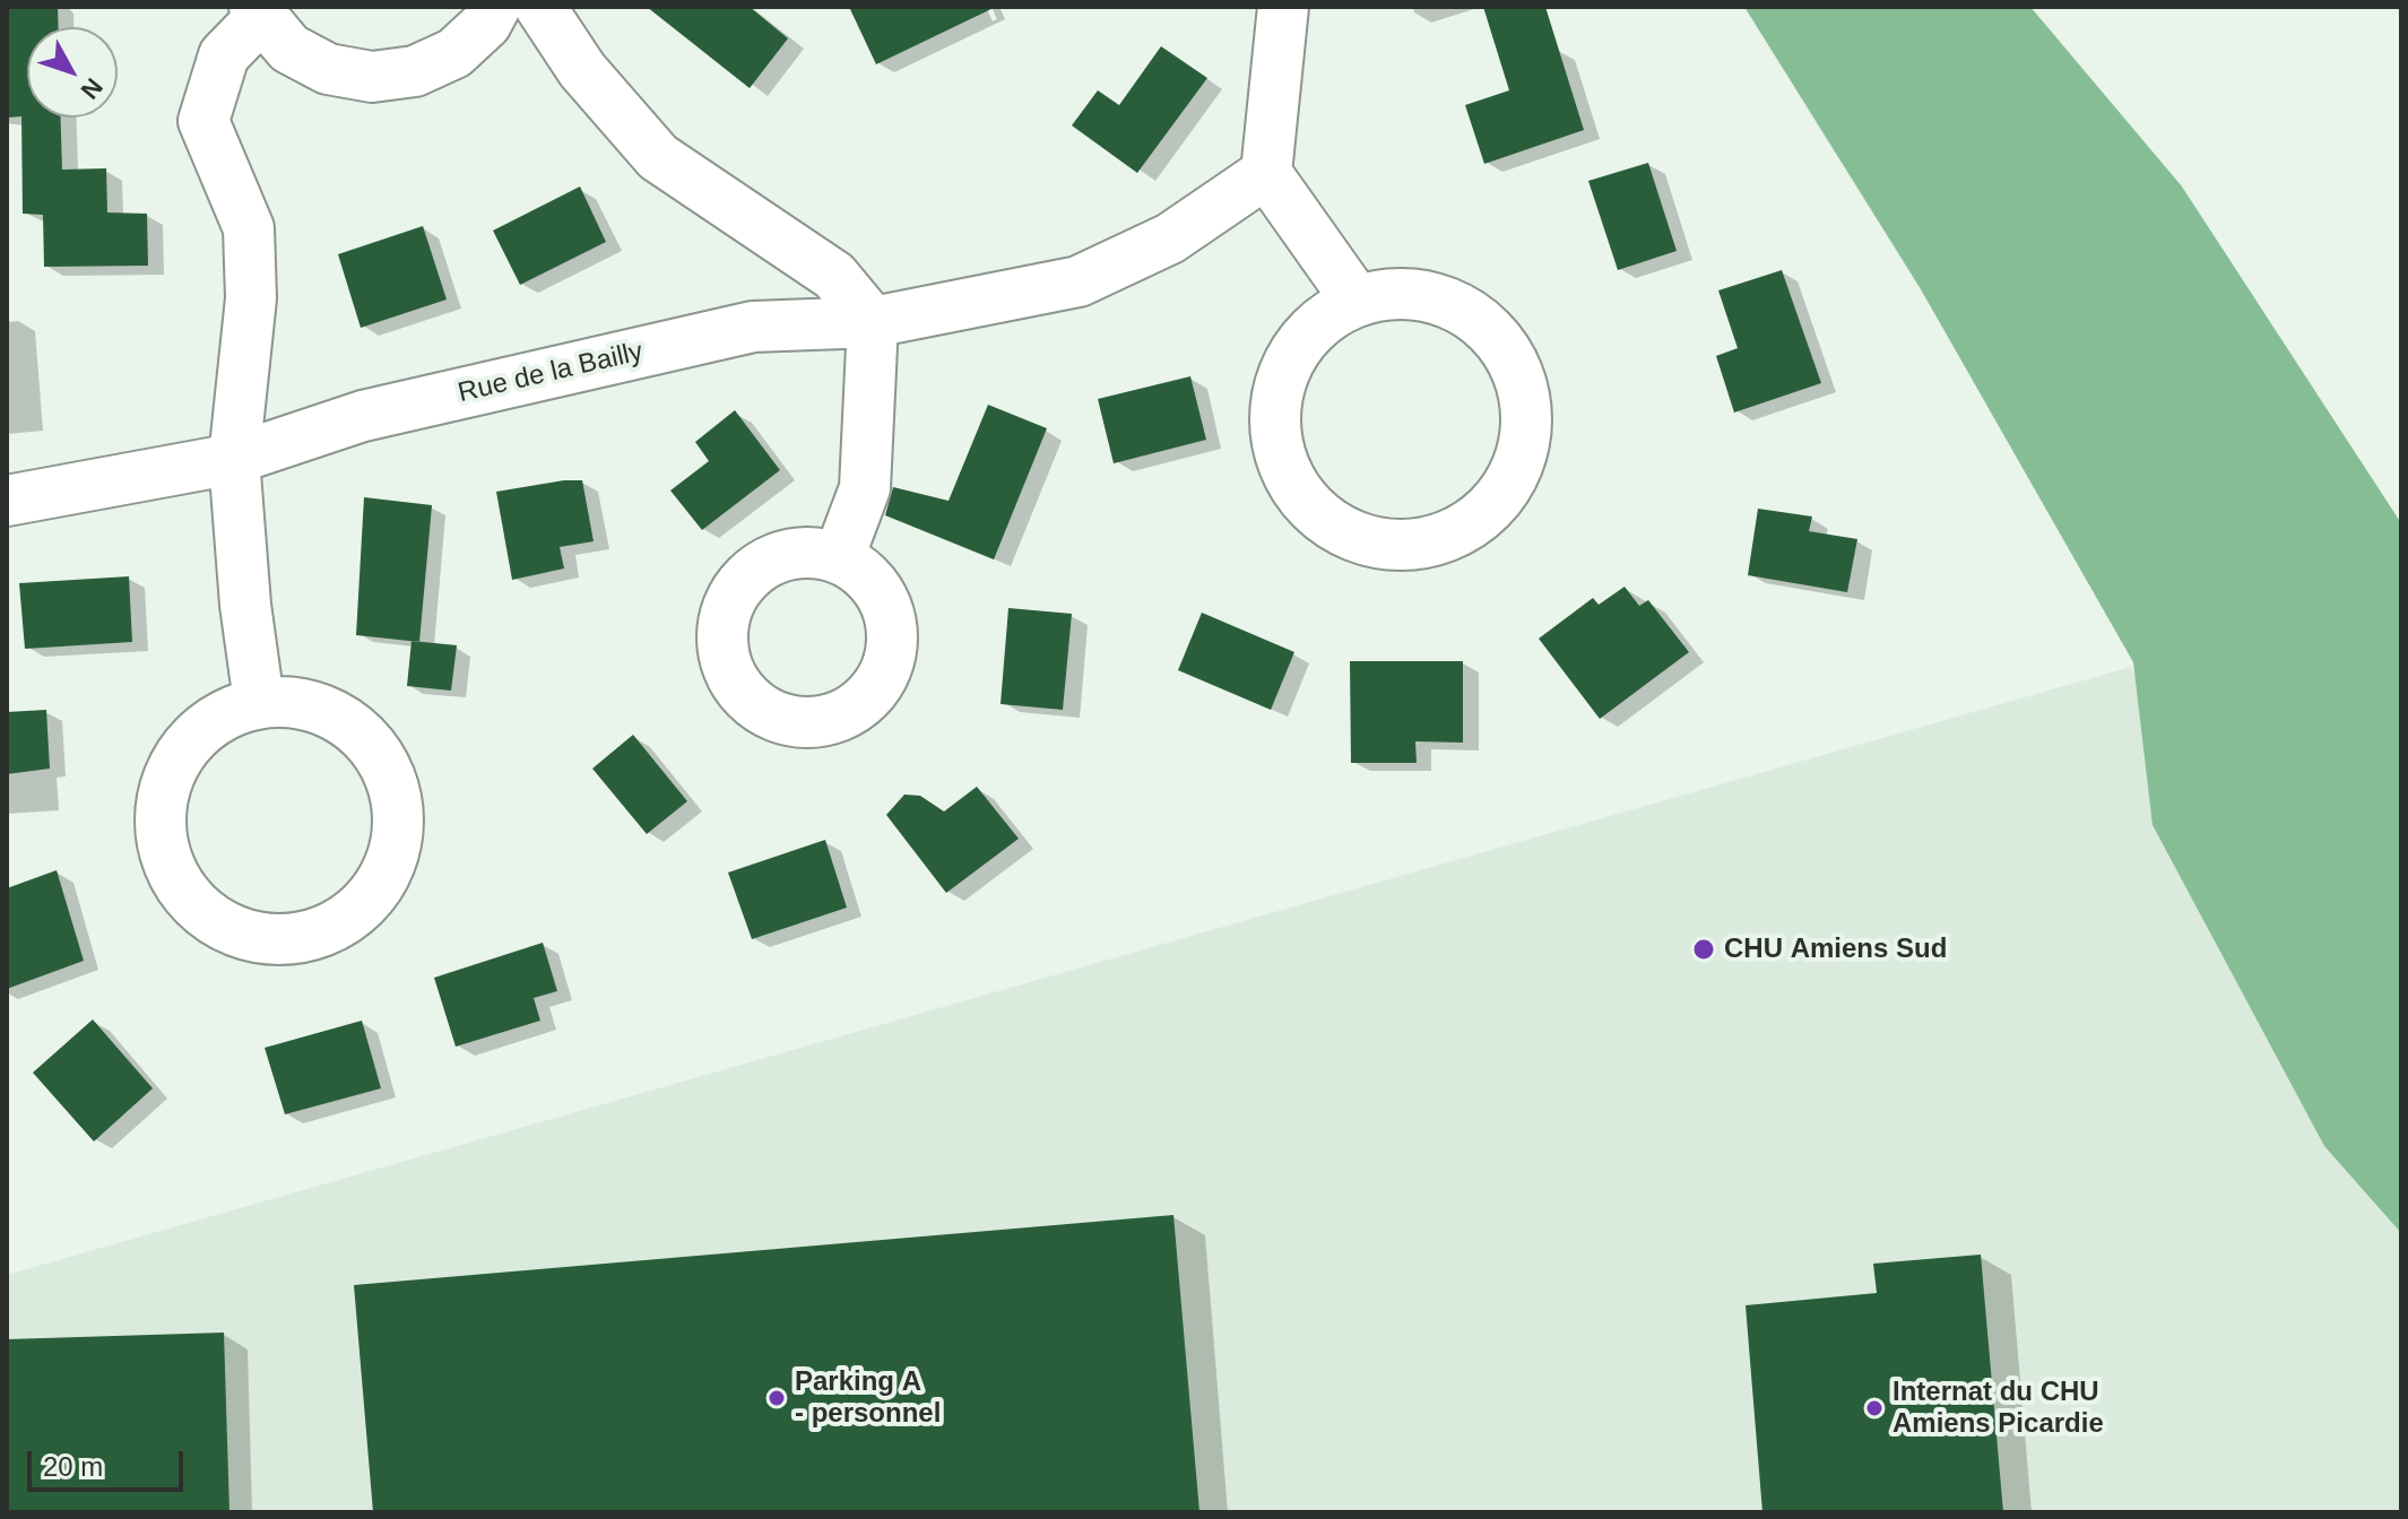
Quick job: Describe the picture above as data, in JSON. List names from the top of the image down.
{
  "streets": {
    "street": ["Rue de la Bailly"]
  },
  "places": ["CHU Amiens Sud", "Parking A - personnel", "Internat du CHU Amiens Picardie"],
  "scale_bar": "20 m",
  "north": "bottom right"
}
